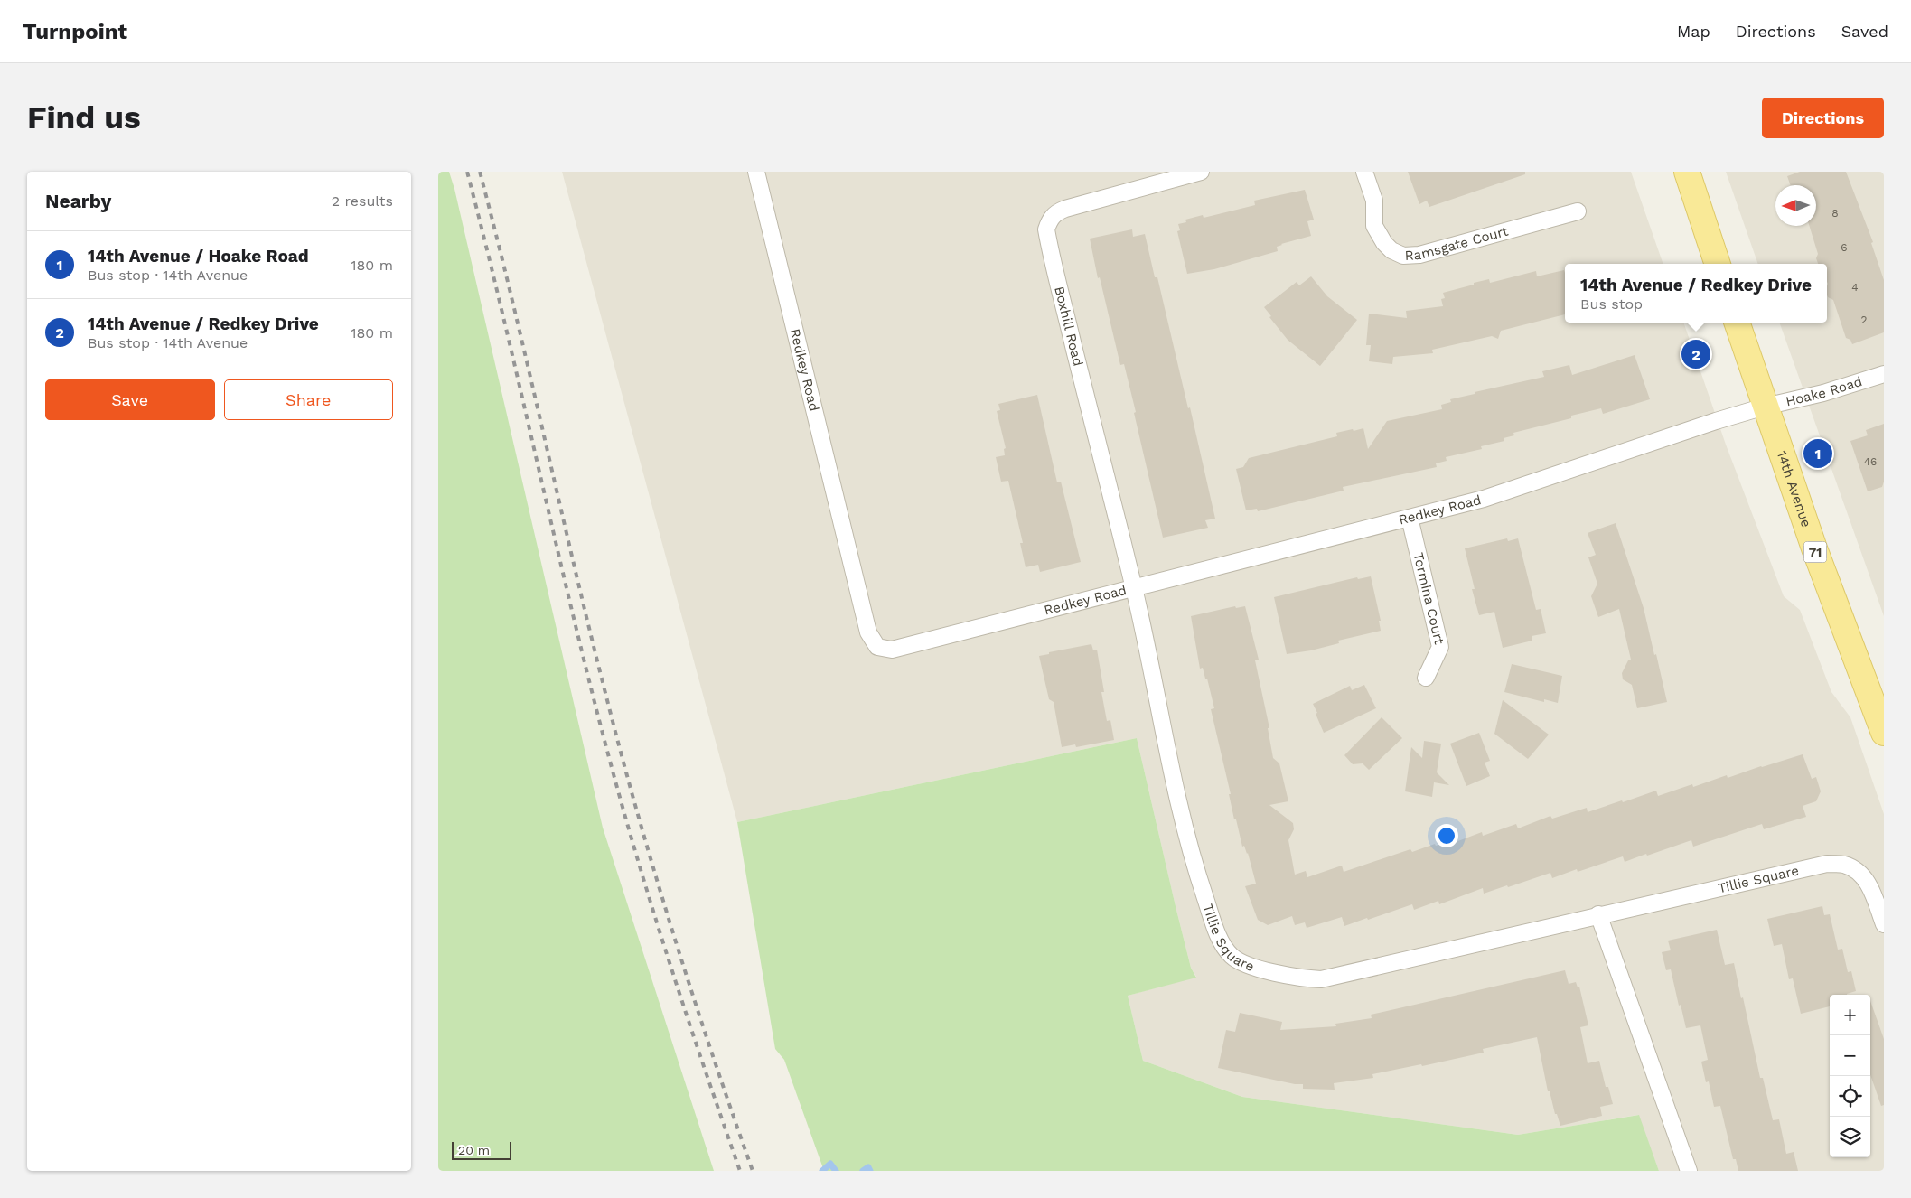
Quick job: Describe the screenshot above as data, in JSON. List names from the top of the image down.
{
  "streets": {
    "main road": ["14th Avenue", "71"],
    "street": [
      "Ramsgate Court",
      "Boxhill Road",
      "Redkey Road",
      "Hoake Road",
      "Tormina Court",
      "Tillie Square"
    ]
  },
  "crossings": [
    ["Boxhill Road", "Redkey Road"],
    ["Boxhill Road", "Tillie Square"],
    ["Redkey Road", "Hoake Road"],
    ["Redkey Road", "14th Avenue"],
    ["Redkey Road", "Tormina Court"],
    ["Redkey Road", "Tillie Square"],
    ["Hoake Road", "14th Avenue"]
  ],
  "house_numbers": [
    "8",
    "6",
    "4",
    "2",
    "46"
  ],
  "scale_bar": "20 m",
  "north": "left",
  "page": {
    "header": "Turnpoint",
    "nav": ["Map", "Directions", "Saved"],
    "buttons": [
      "Directions",
      ["Save", "Share"]
    ],
    "title": "Find us",
    "heading": ["Nearby", "2 results"],
    "list": [
      {
        "mark": "1",
        "name": "14th Avenue / Hoake Road",
        "note": "Bus stop · 14th Avenue",
        "value": "180 m"
      },
      {
        "mark": "2",
        "name": "14th Avenue / Redkey Drive",
        "note": "Bus stop · 14th Avenue",
        "value": "180 m"
      }
    ],
    "popup": ["14th Avenue / Redkey Drive", "Bus stop"],
    "pins": ["2", "1"],
    "map_buttons": ["+", "−"],
    "scale": "20 m"
  }
}
